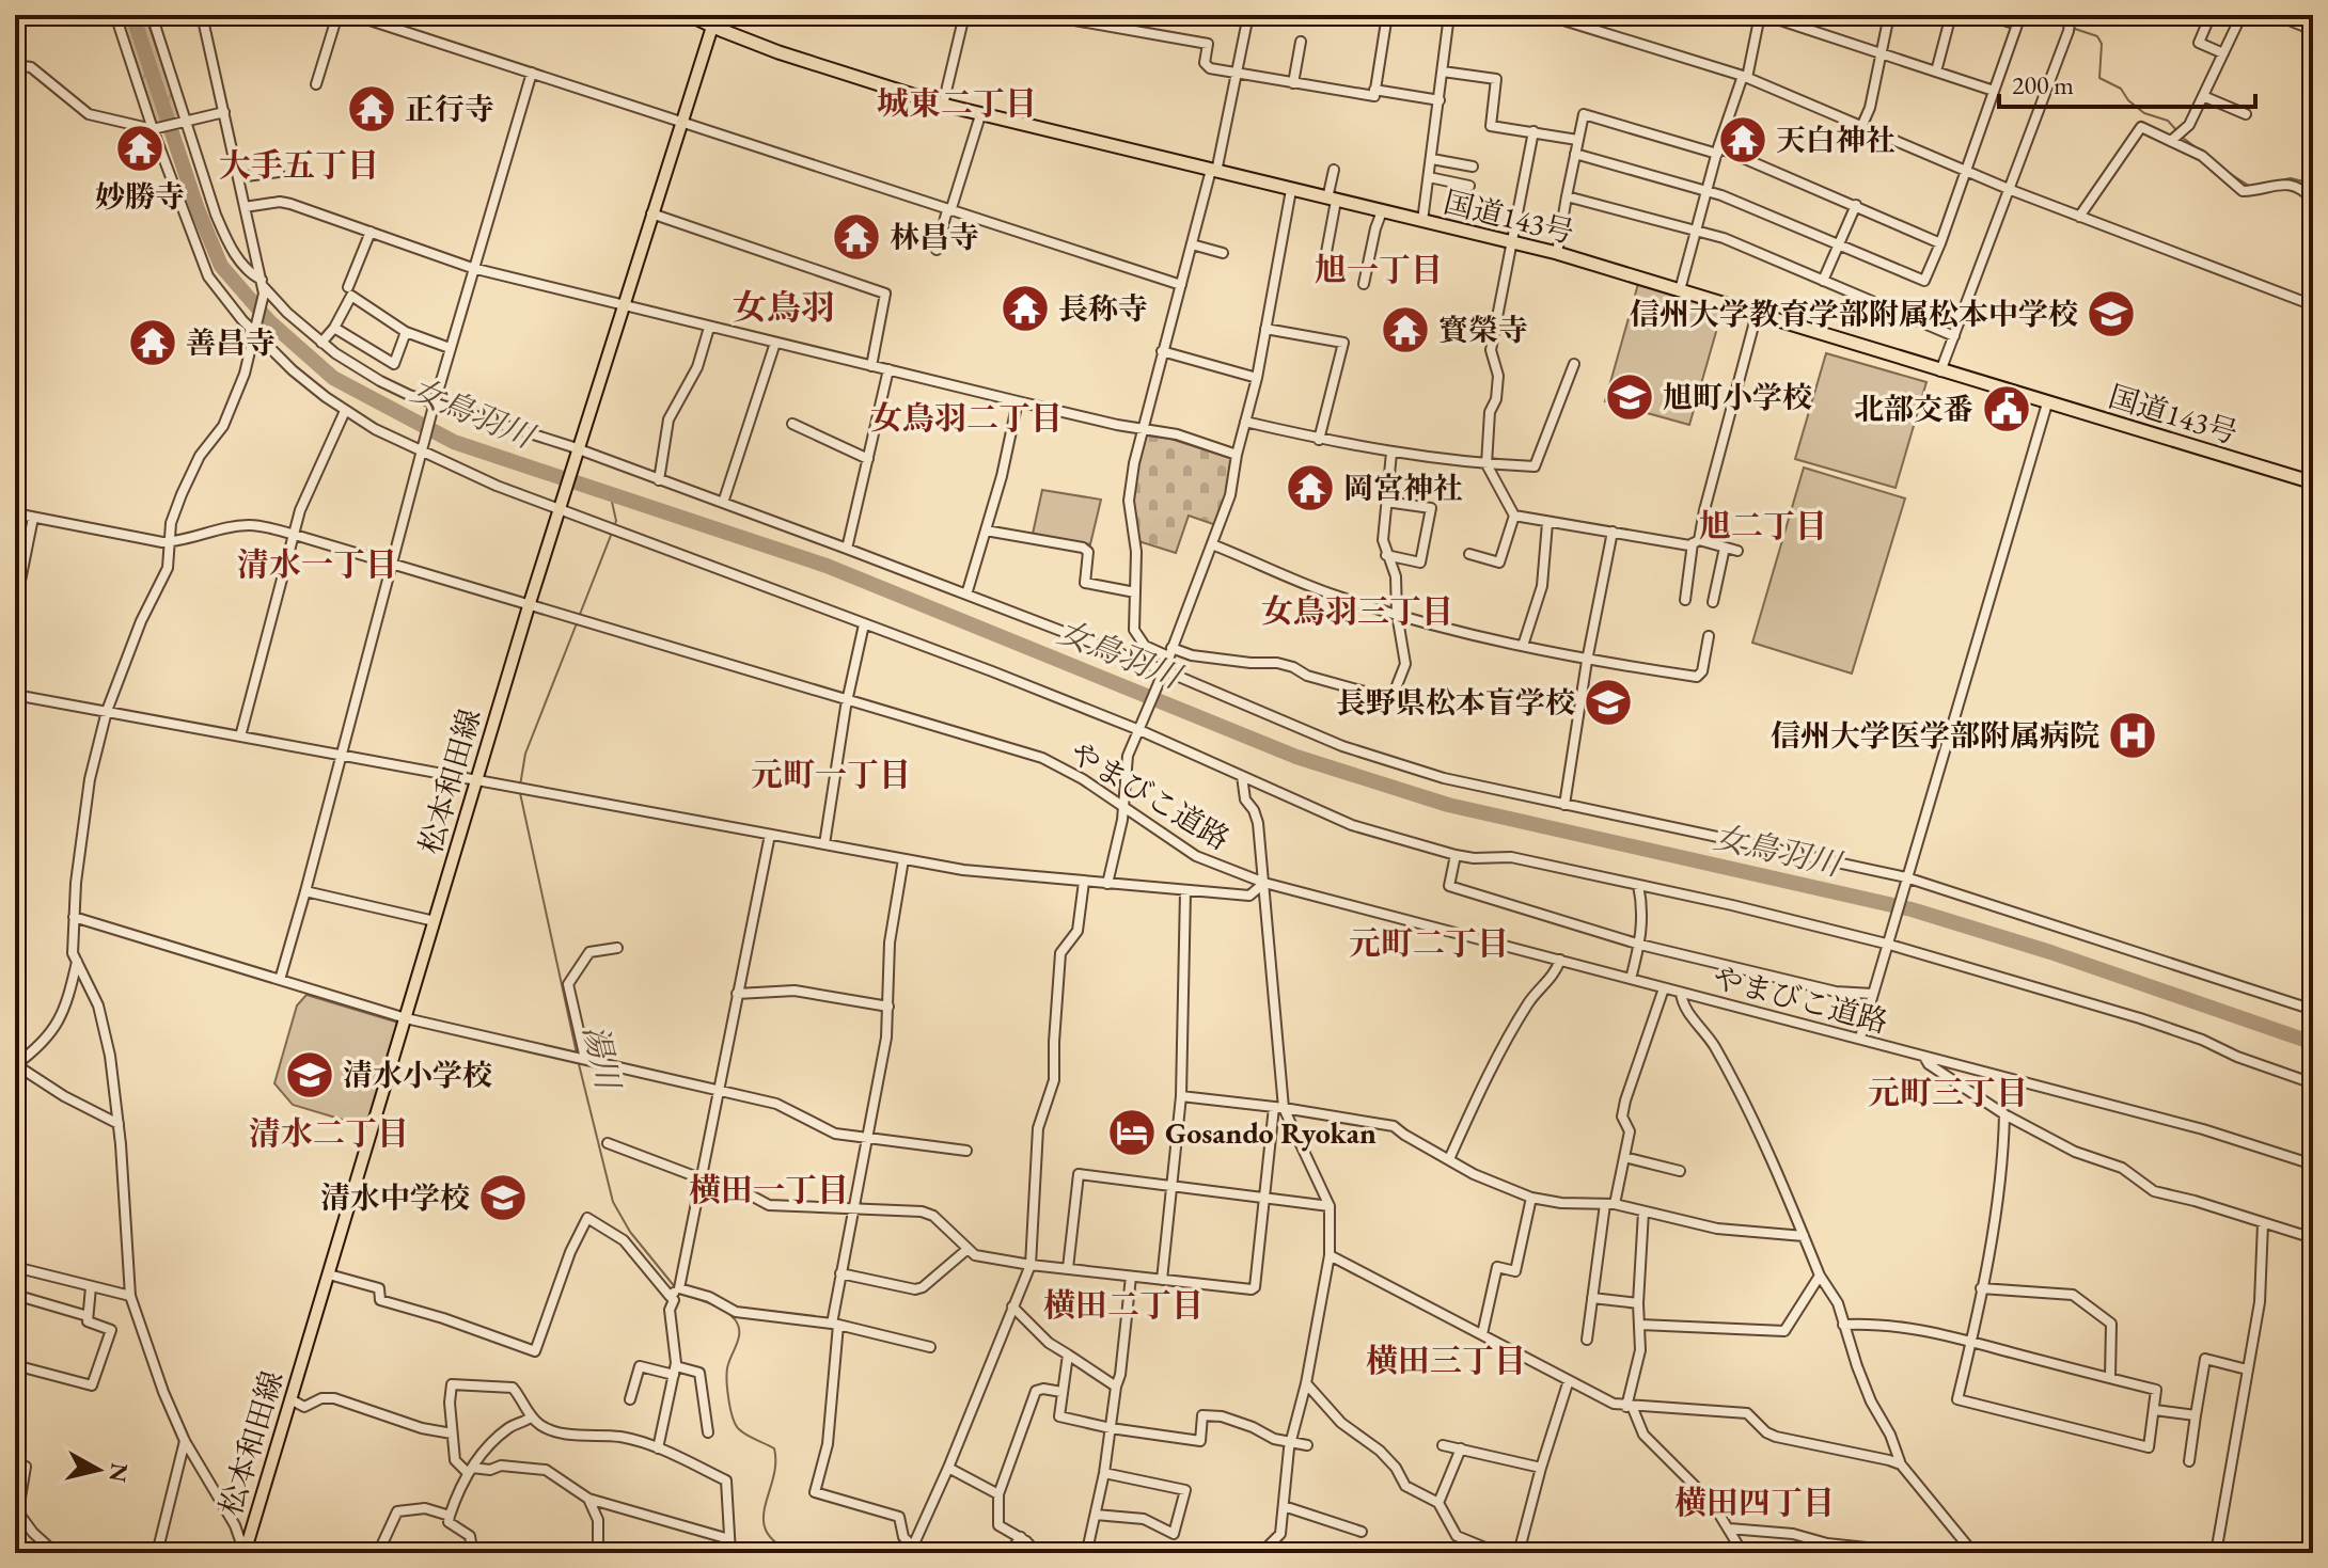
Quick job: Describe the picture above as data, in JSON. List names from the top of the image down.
{
  "streets": {
    "highway": ["国道143号"],
    "main road": ["松本和田線"],
    "street": ["やまびこ道路"]
  },
  "crossings": [
    ["国道143号", "松本和田線"],
    ["松本和田線", "やまびこ道路"]
  ],
  "districts": [
    "城東二丁目",
    "大手五丁目",
    "旭一丁目",
    "女鳥羽",
    "女鳥羽二丁目",
    "旭二丁目",
    "清水一丁目",
    "女鳥羽三丁目",
    "元町一丁目",
    "元町二丁目",
    "元町三丁目",
    "清水二丁目",
    "横田一丁目",
    "横田二丁目",
    "横田三丁目",
    "横田四丁目"
  ],
  "water": ["女鳥羽川", "湯川"],
  "places": {
    "temple": [
      "正行寺",
      "天白神社",
      "妙勝寺",
      "林昌寺",
      "長称寺",
      "寳榮寺",
      "善昌寺",
      "岡宮神社"
    ],
    "school or university": [
      "信州大学教育学部附属松本中学校",
      "旭町小学校",
      "長野県松本盲学校",
      "清水小学校",
      "清水中学校"
    ],
    "public building": ["北部交番"],
    "hospital": ["信州大学医学部附属病院"],
    "hotel": ["Gosando Ryokan"]
  },
  "scale_bar": "200 m",
  "north": "right"
}
